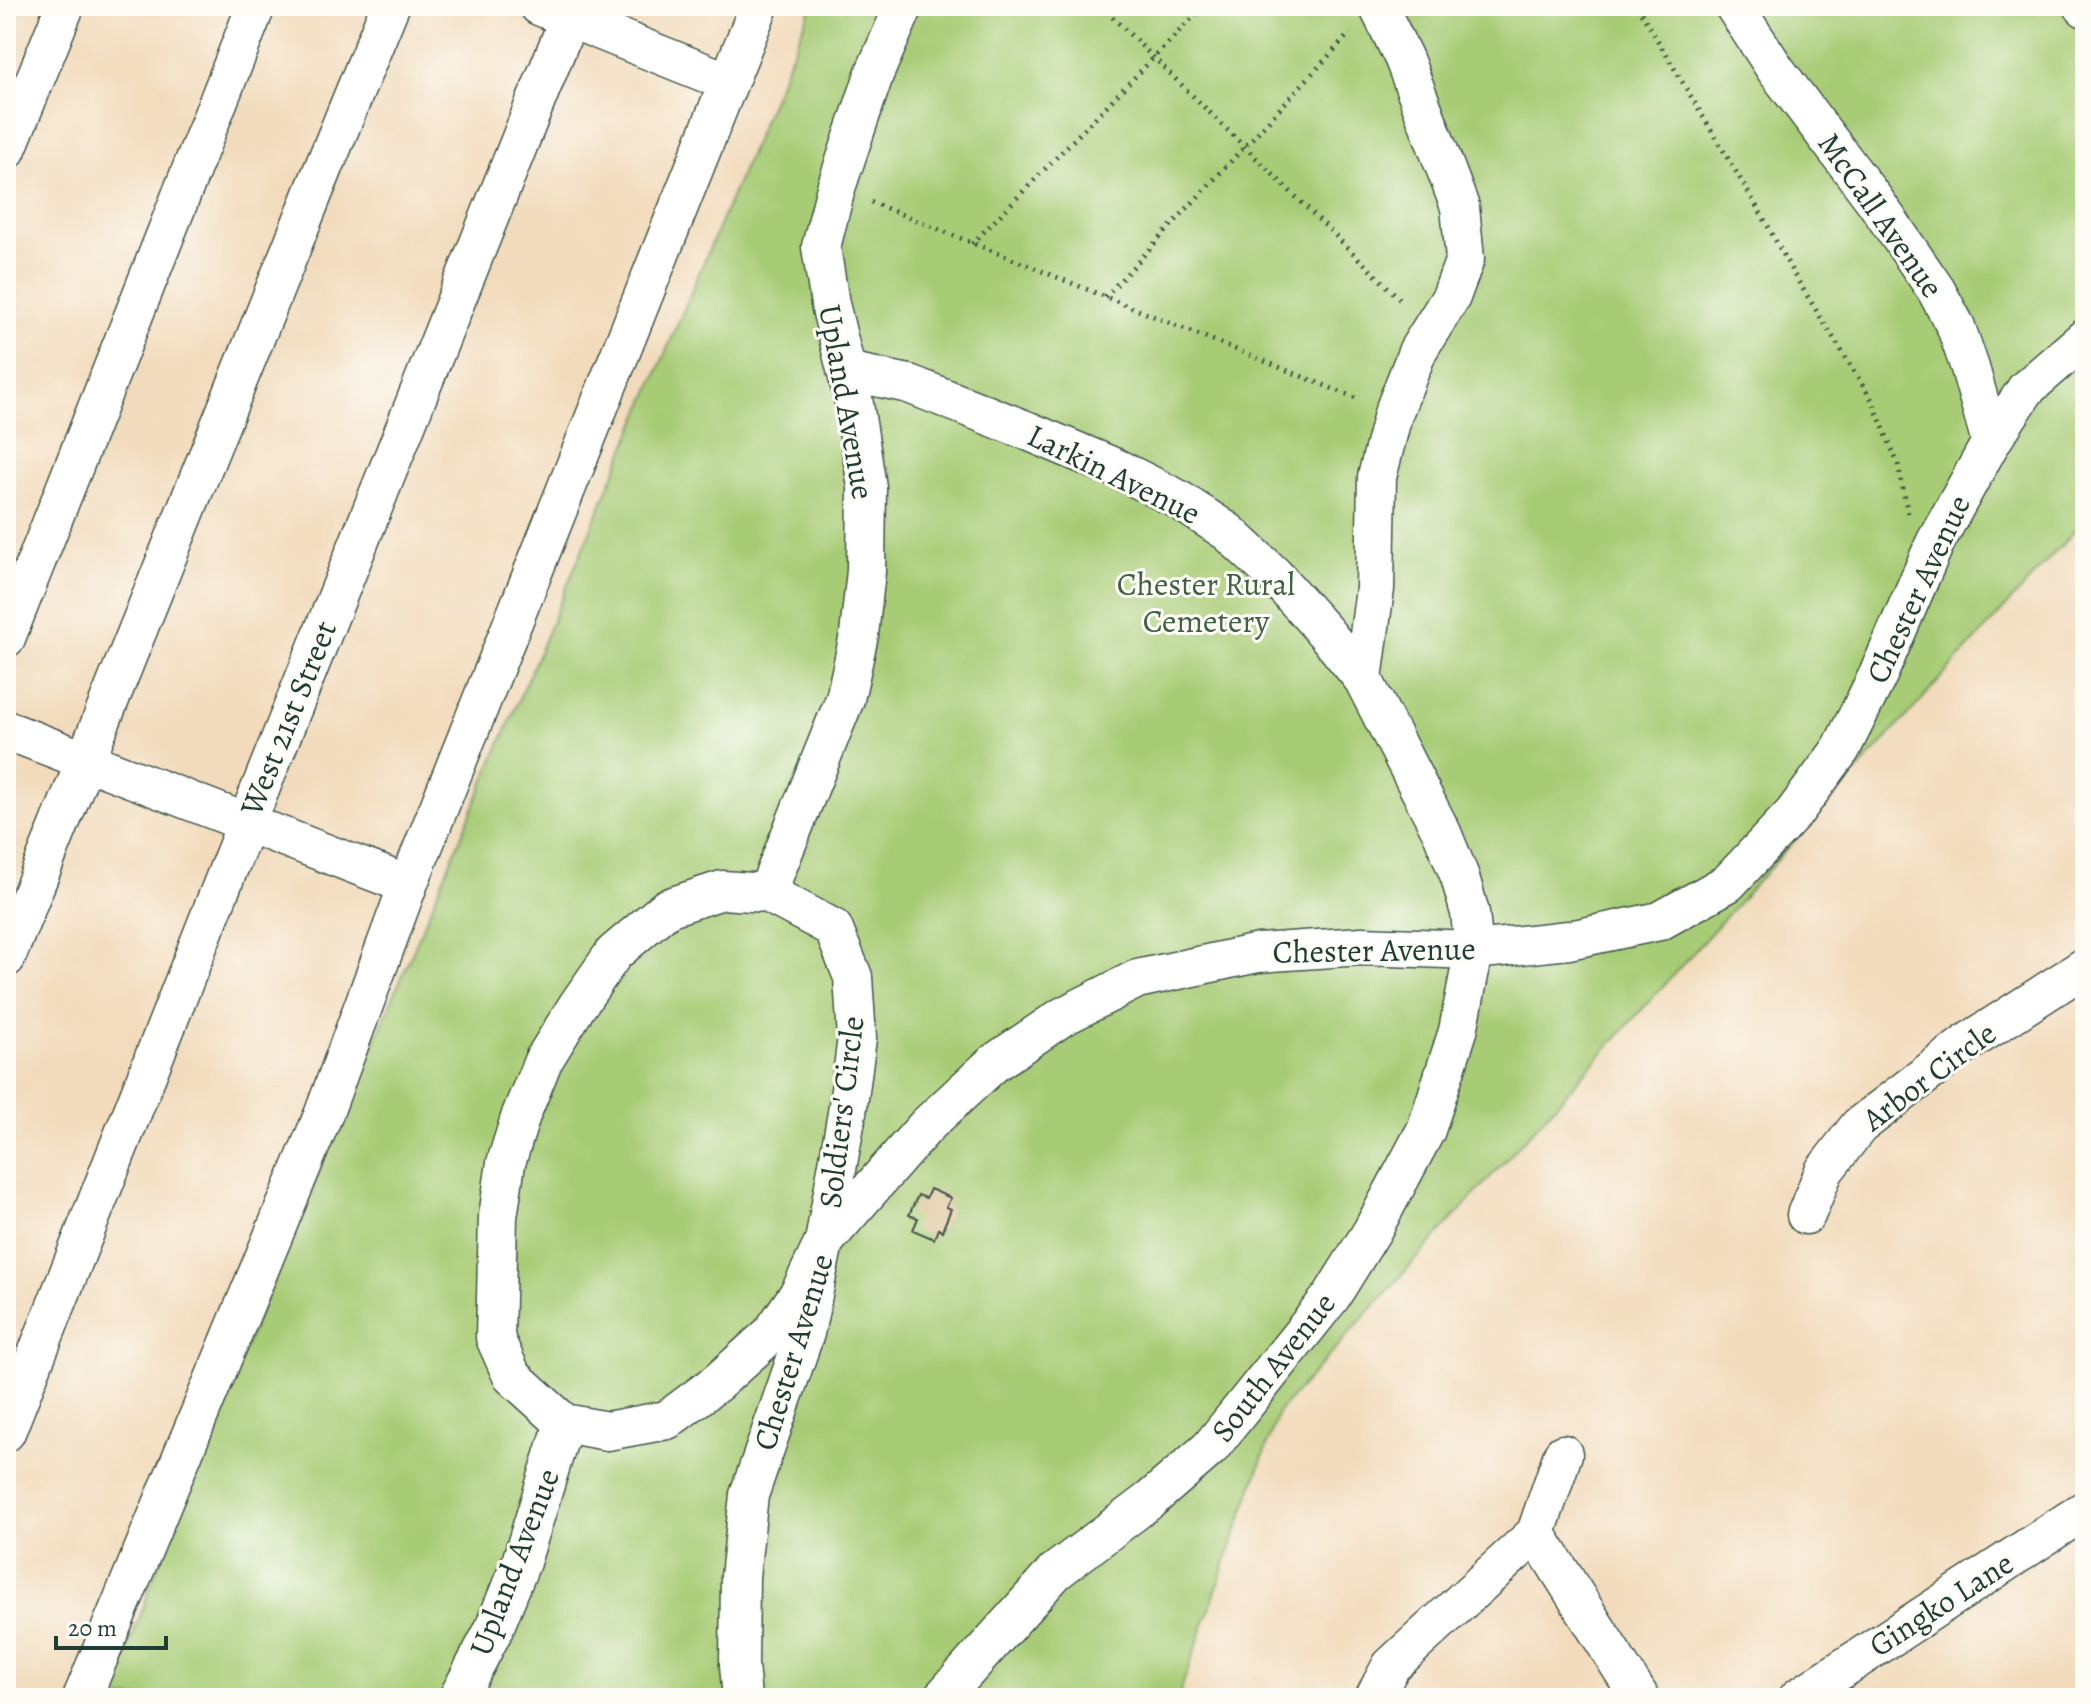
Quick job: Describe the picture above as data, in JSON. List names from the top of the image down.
{
  "streets": {
    "street": [
      "McCall Avenue",
      "Upland Avenue",
      "Larkin Avenue",
      "Chester Avenue",
      "West 21st Street",
      "Arbor Circle",
      "Soldiers' Circle",
      "South Avenue",
      "Gingko Lane"
    ]
  },
  "crossings": [
    ["McCall Avenue", "Chester Avenue"],
    ["Upland Avenue", "Larkin Avenue"],
    ["Upland Avenue", "Soldiers' Circle"],
    ["Larkin Avenue", "Chester Avenue"],
    ["Larkin Avenue", "South Avenue"],
    ["Chester Avenue", "Soldiers' Circle"],
    ["Chester Avenue", "South Avenue"]
  ],
  "parks": ["Chester Rural Cemetery"],
  "scale_bar": "20 m"
}
